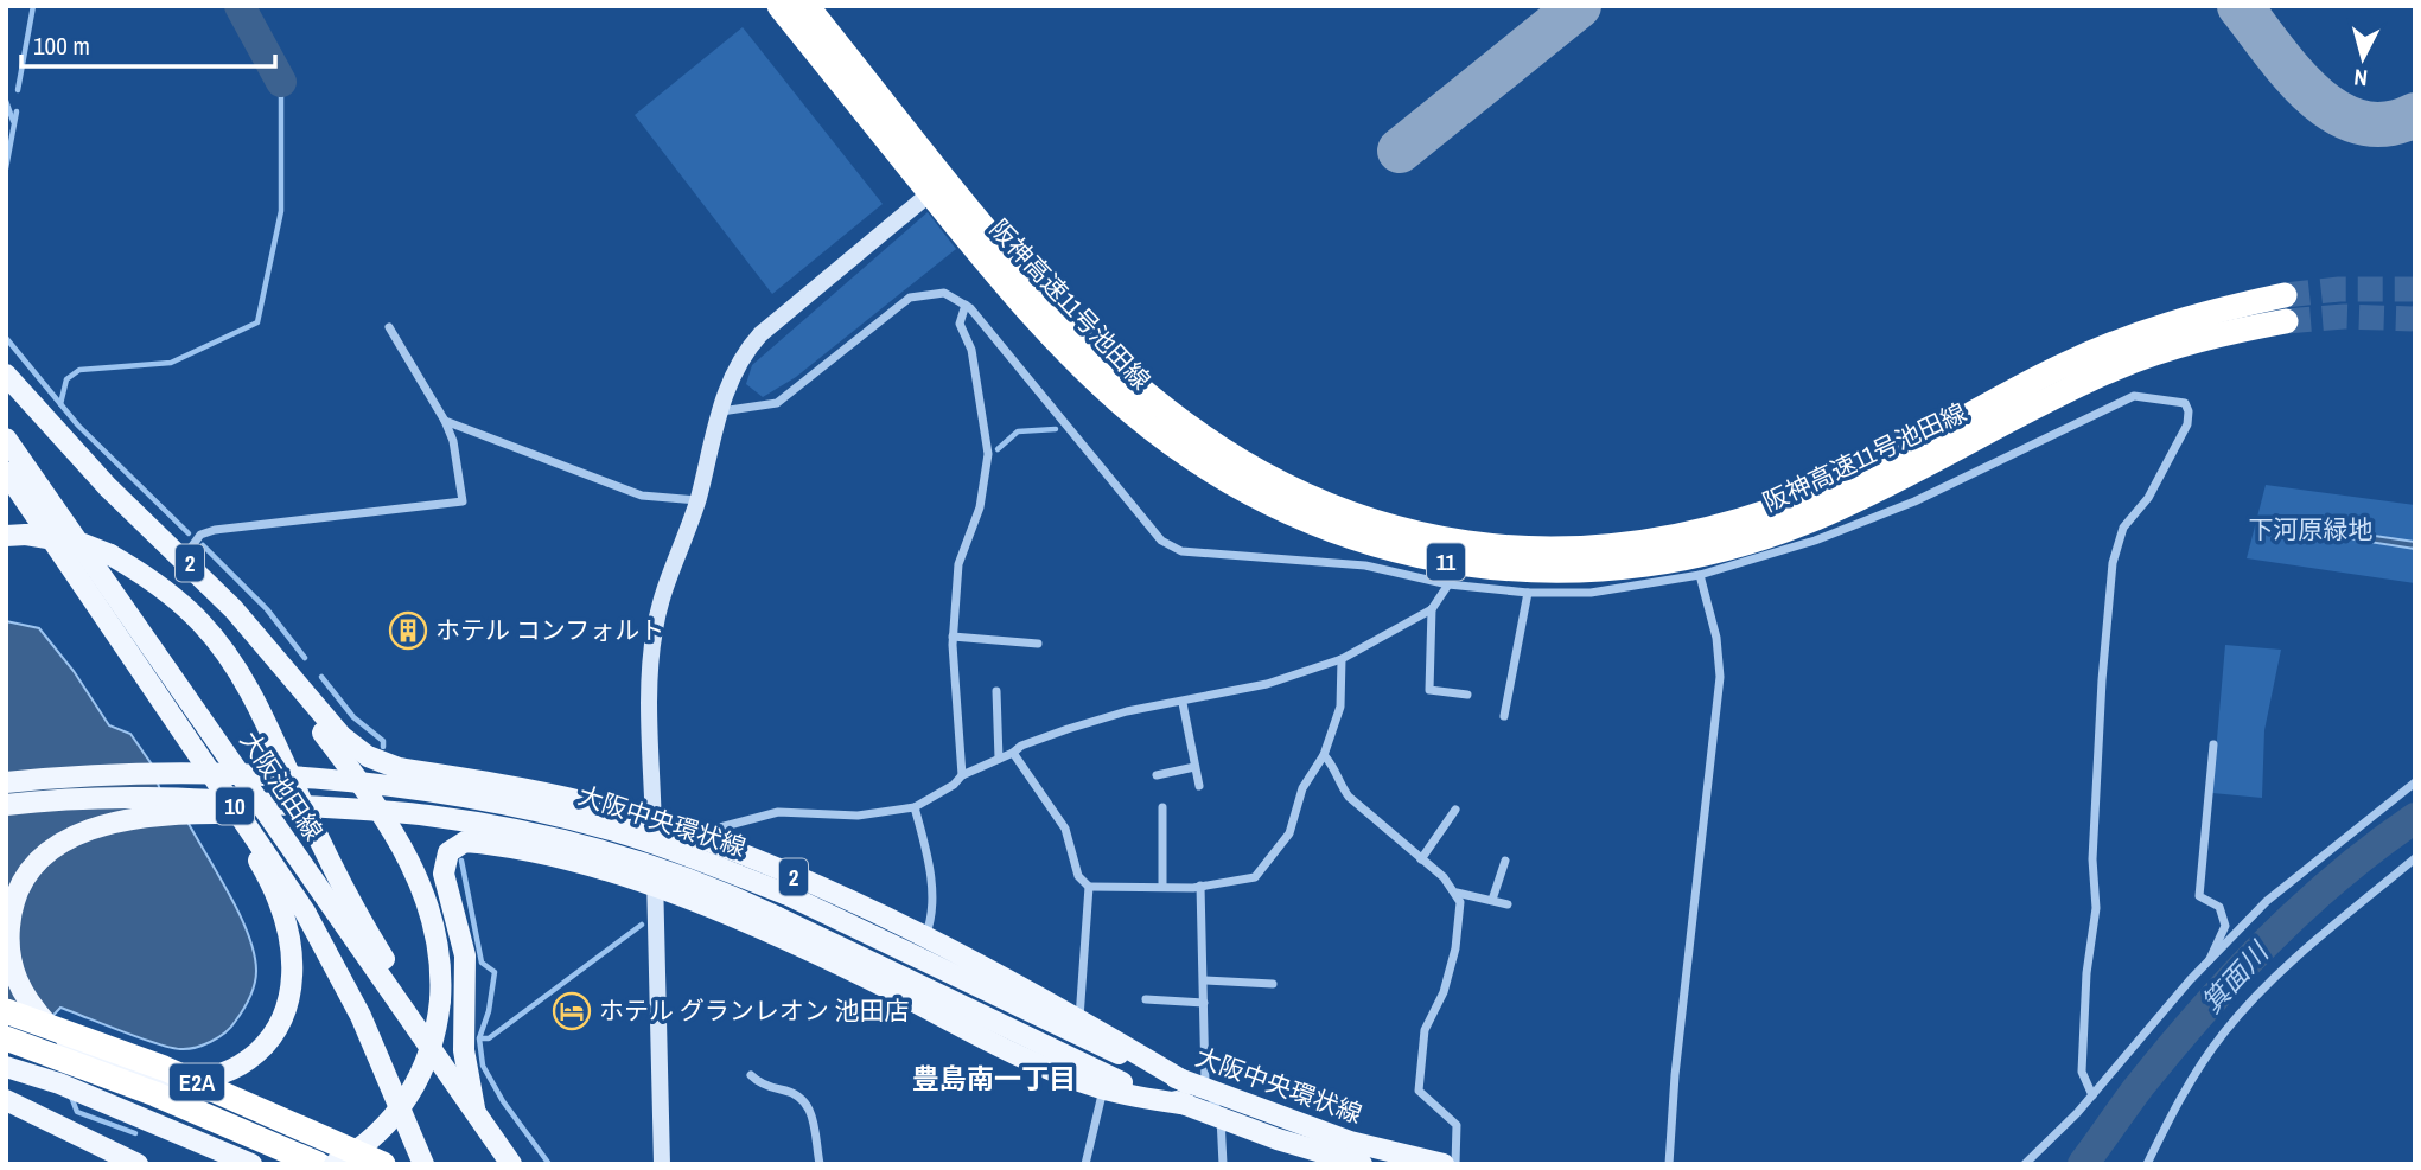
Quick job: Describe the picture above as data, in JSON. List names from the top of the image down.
{
  "streets": {
    "highway": ["阪神高速11号池田線", "11", "E2A"],
    "main road": [
      "2",
      "大阪池田線",
      "10",
      "大阪中央環状線"
    ]
  },
  "crossings": [
    ["2", "大阪中央環状線"],
    ["大阪池田線", "10"],
    ["10", "大阪中央環状線"]
  ],
  "districts": ["豊島南一丁目"],
  "water": ["箕面川"],
  "parks": ["下河原緑地"],
  "places": {
    "building": ["ホテル コンフォルト"],
    "hotel": ["ホテル グランレオン 池田店"]
  },
  "scale_bar": "100 m",
  "north": "bottom"
}
